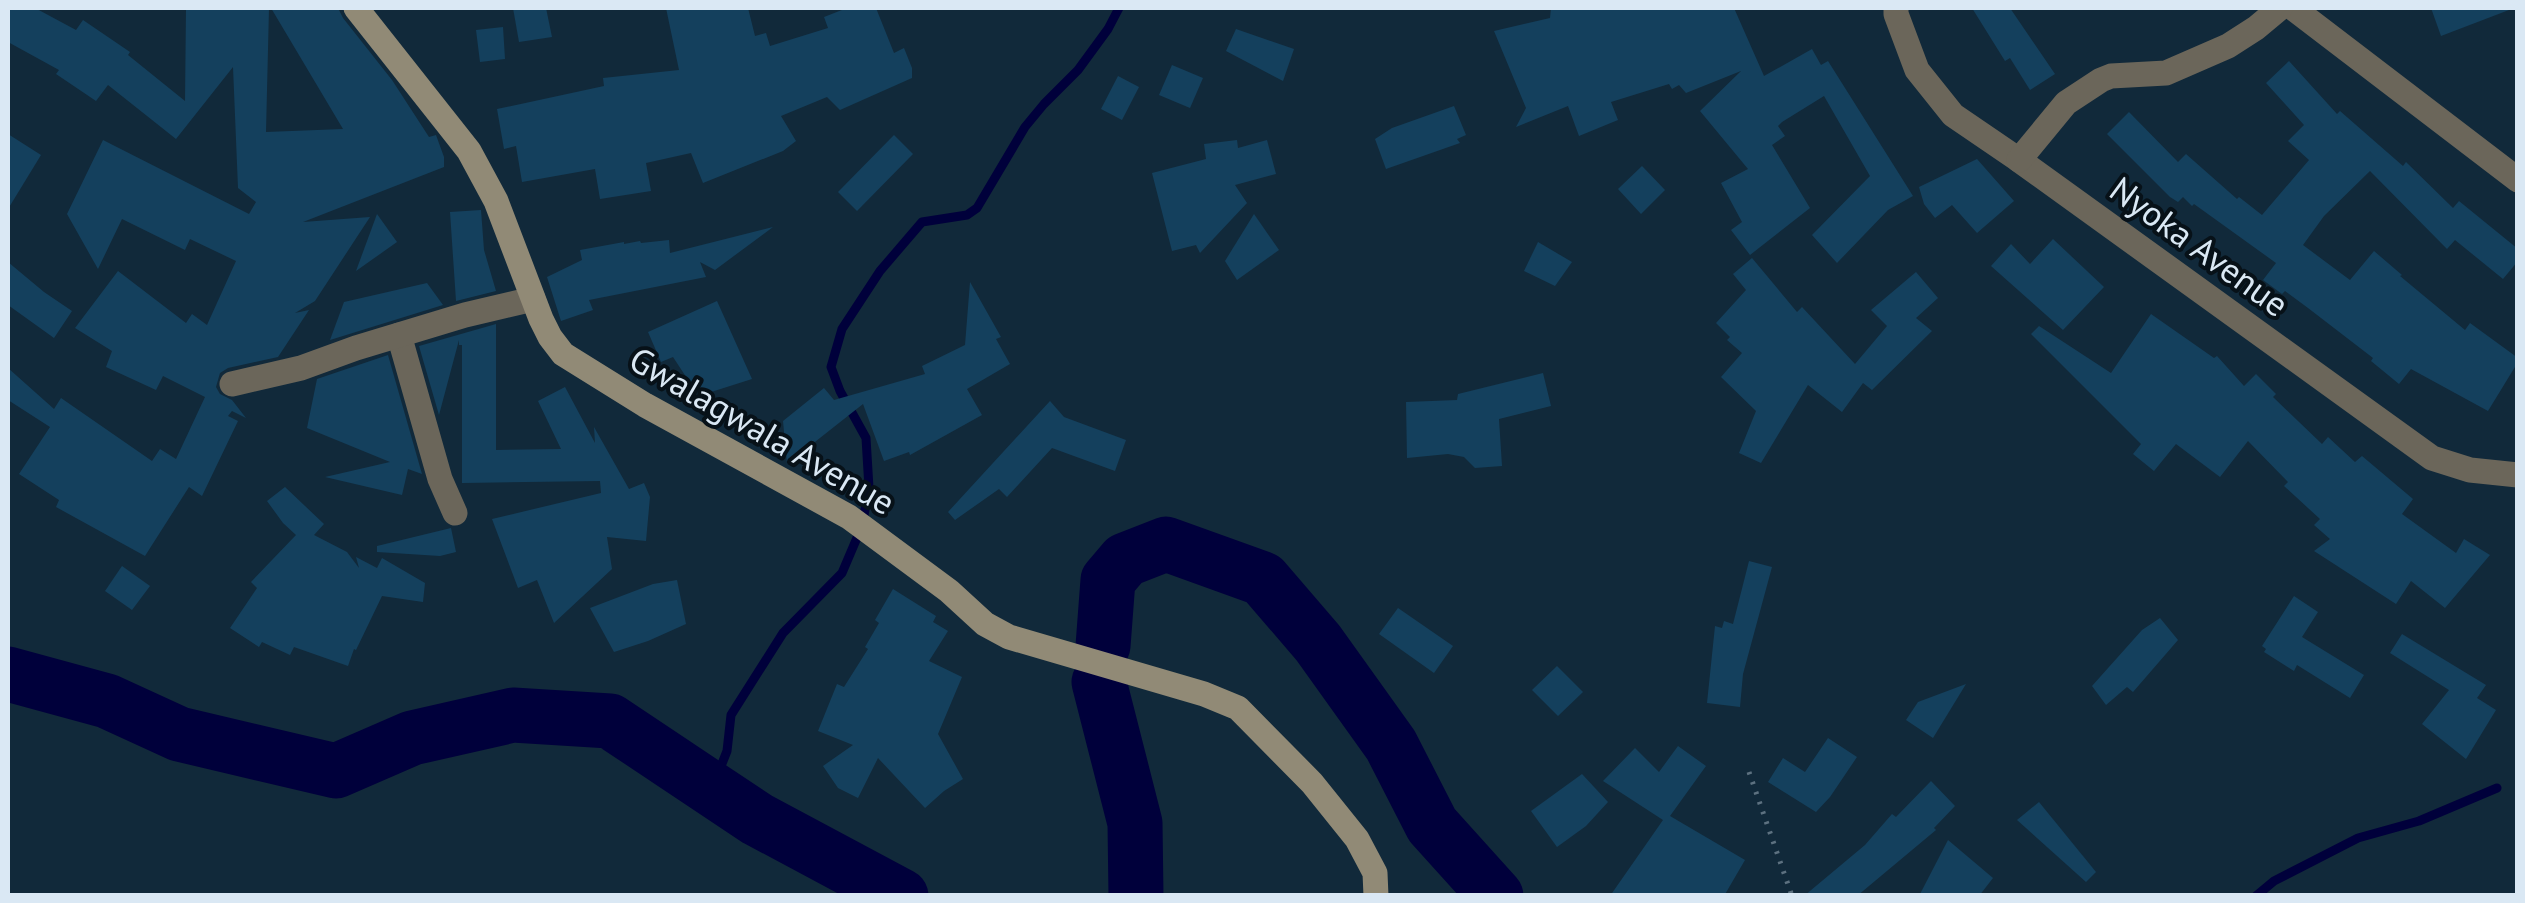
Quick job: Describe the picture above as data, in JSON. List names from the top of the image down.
{
  "streets": {
    "street": ["Nyoka Avenue", "Gwalagwala Avenue"]
  }
}
